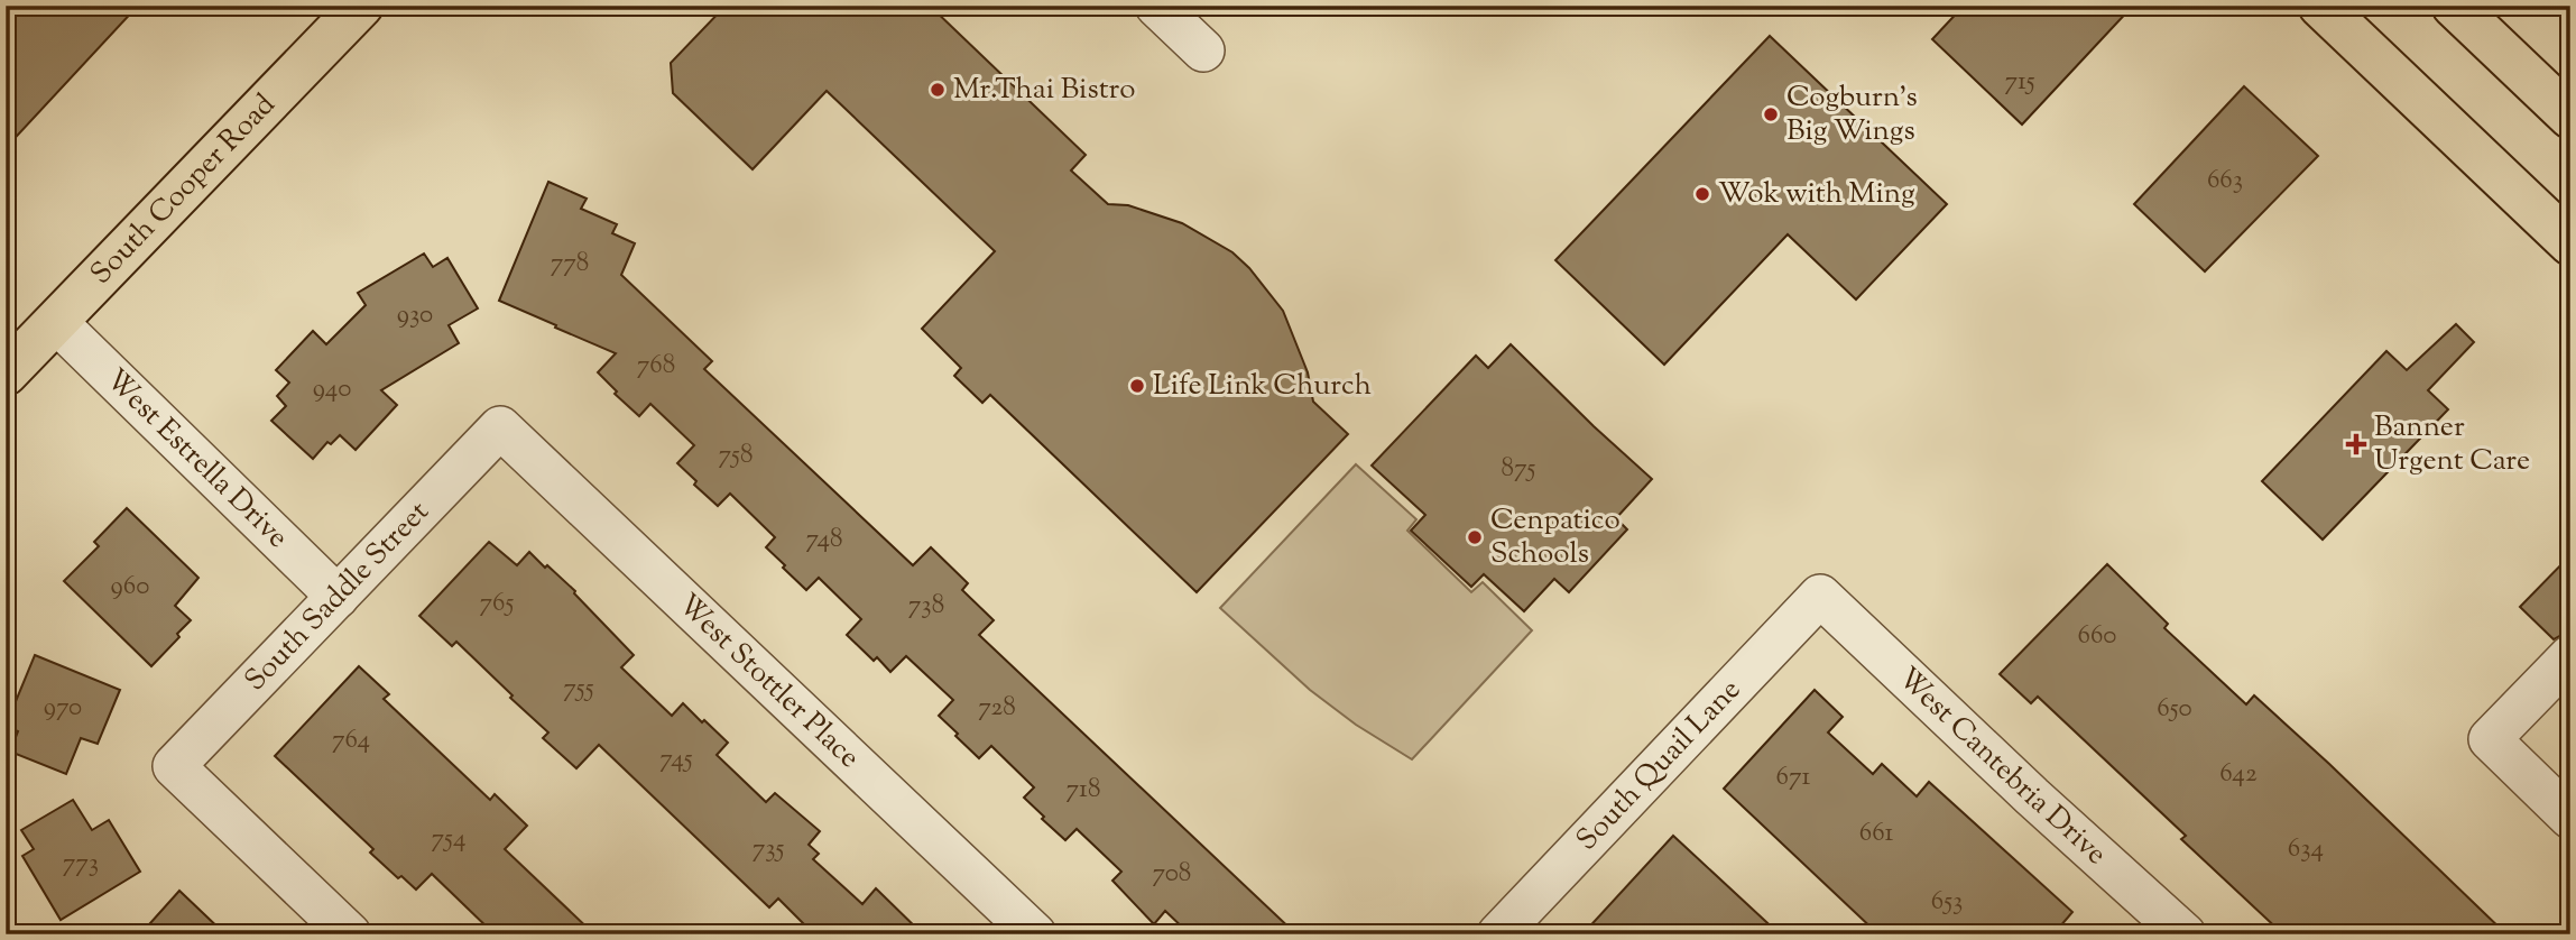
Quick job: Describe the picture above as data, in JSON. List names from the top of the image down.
{
  "streets": {
    "main road": ["South Cooper Road"],
    "street": [
      "West Estrella Drive",
      "South Saddle Street",
      "West Stottler Place",
      "South Quail Lane",
      "West Cantebria Drive"
    ]
  },
  "crossings": [
    ["South Cooper Road", "West Estrella Drive"],
    ["West Estrella Drive", "South Saddle Street"],
    ["South Saddle Street", "West Stottler Place"],
    ["South Quail Lane", "West Cantebria Drive"]
  ],
  "places": {
    "other": [
      "Mr.Thai Bistro",
      "Cogburn's Big Wings",
      "Wok with Ming",
      "Life Link Church",
      "Cenpatico Schools"
    ],
    "health": ["Banner Urgent Care"]
  },
  "house_numbers": [
    "715",
    "663",
    "778",
    "930",
    "768",
    "940",
    "758",
    "875",
    "748",
    "960",
    "765",
    "738",
    "660",
    "755",
    "970",
    "728",
    "650",
    "764",
    "745",
    "642",
    "671",
    "718",
    "661",
    "754",
    "735",
    "634",
    "773",
    "708",
    "653"
  ]
}
